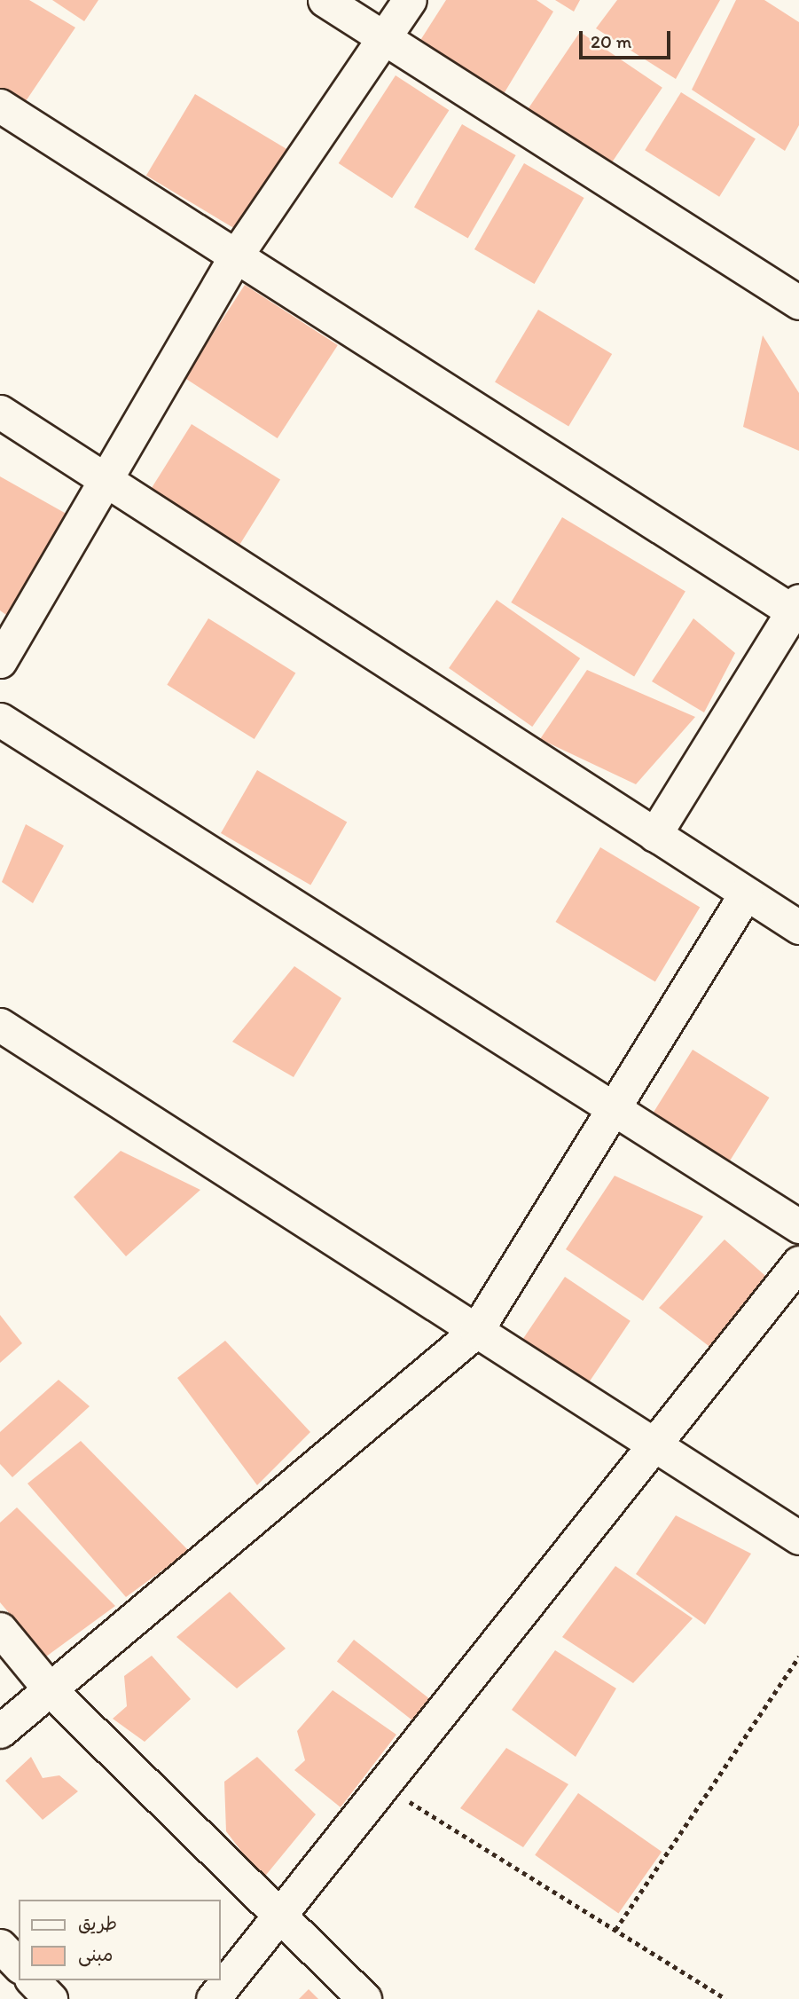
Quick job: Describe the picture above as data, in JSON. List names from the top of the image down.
{
  "legend": ["طريق", "مبنى"],
  "scale_bar": "20 m"
}
